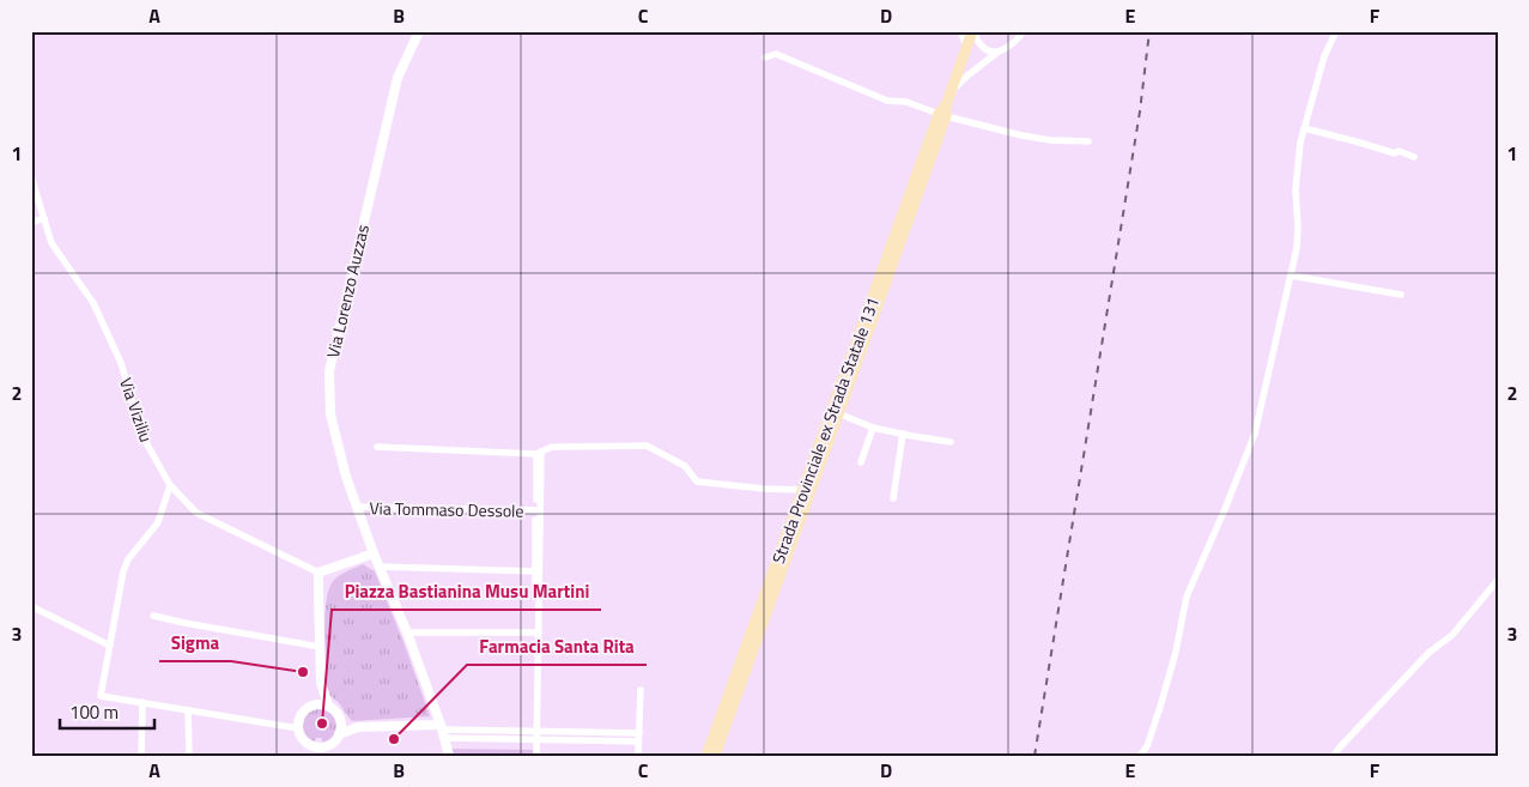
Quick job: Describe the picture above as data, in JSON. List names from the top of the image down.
{
  "streets": {
    "main road": ["Strada Provinciale ex Strada Statale 131"],
    "street": ["Via Lorenzo Auzzas", "Via Viziliu", "Via Tommaso Dessole"]
  },
  "crossings": [
    ["Via Lorenzo Auzzas", "Via Tommaso Dessole"]
  ],
  "places": ["Sigma", "Piazza Bastianina Musu Martini", "Farmacia Santa Rita"],
  "scale_bar": "100 m",
  "grid": {
    "columns": [
      "A",
      "B",
      "C",
      "D",
      "E",
      "F"
    ],
    "rows": ["1", "2", "3"]
  }
}
